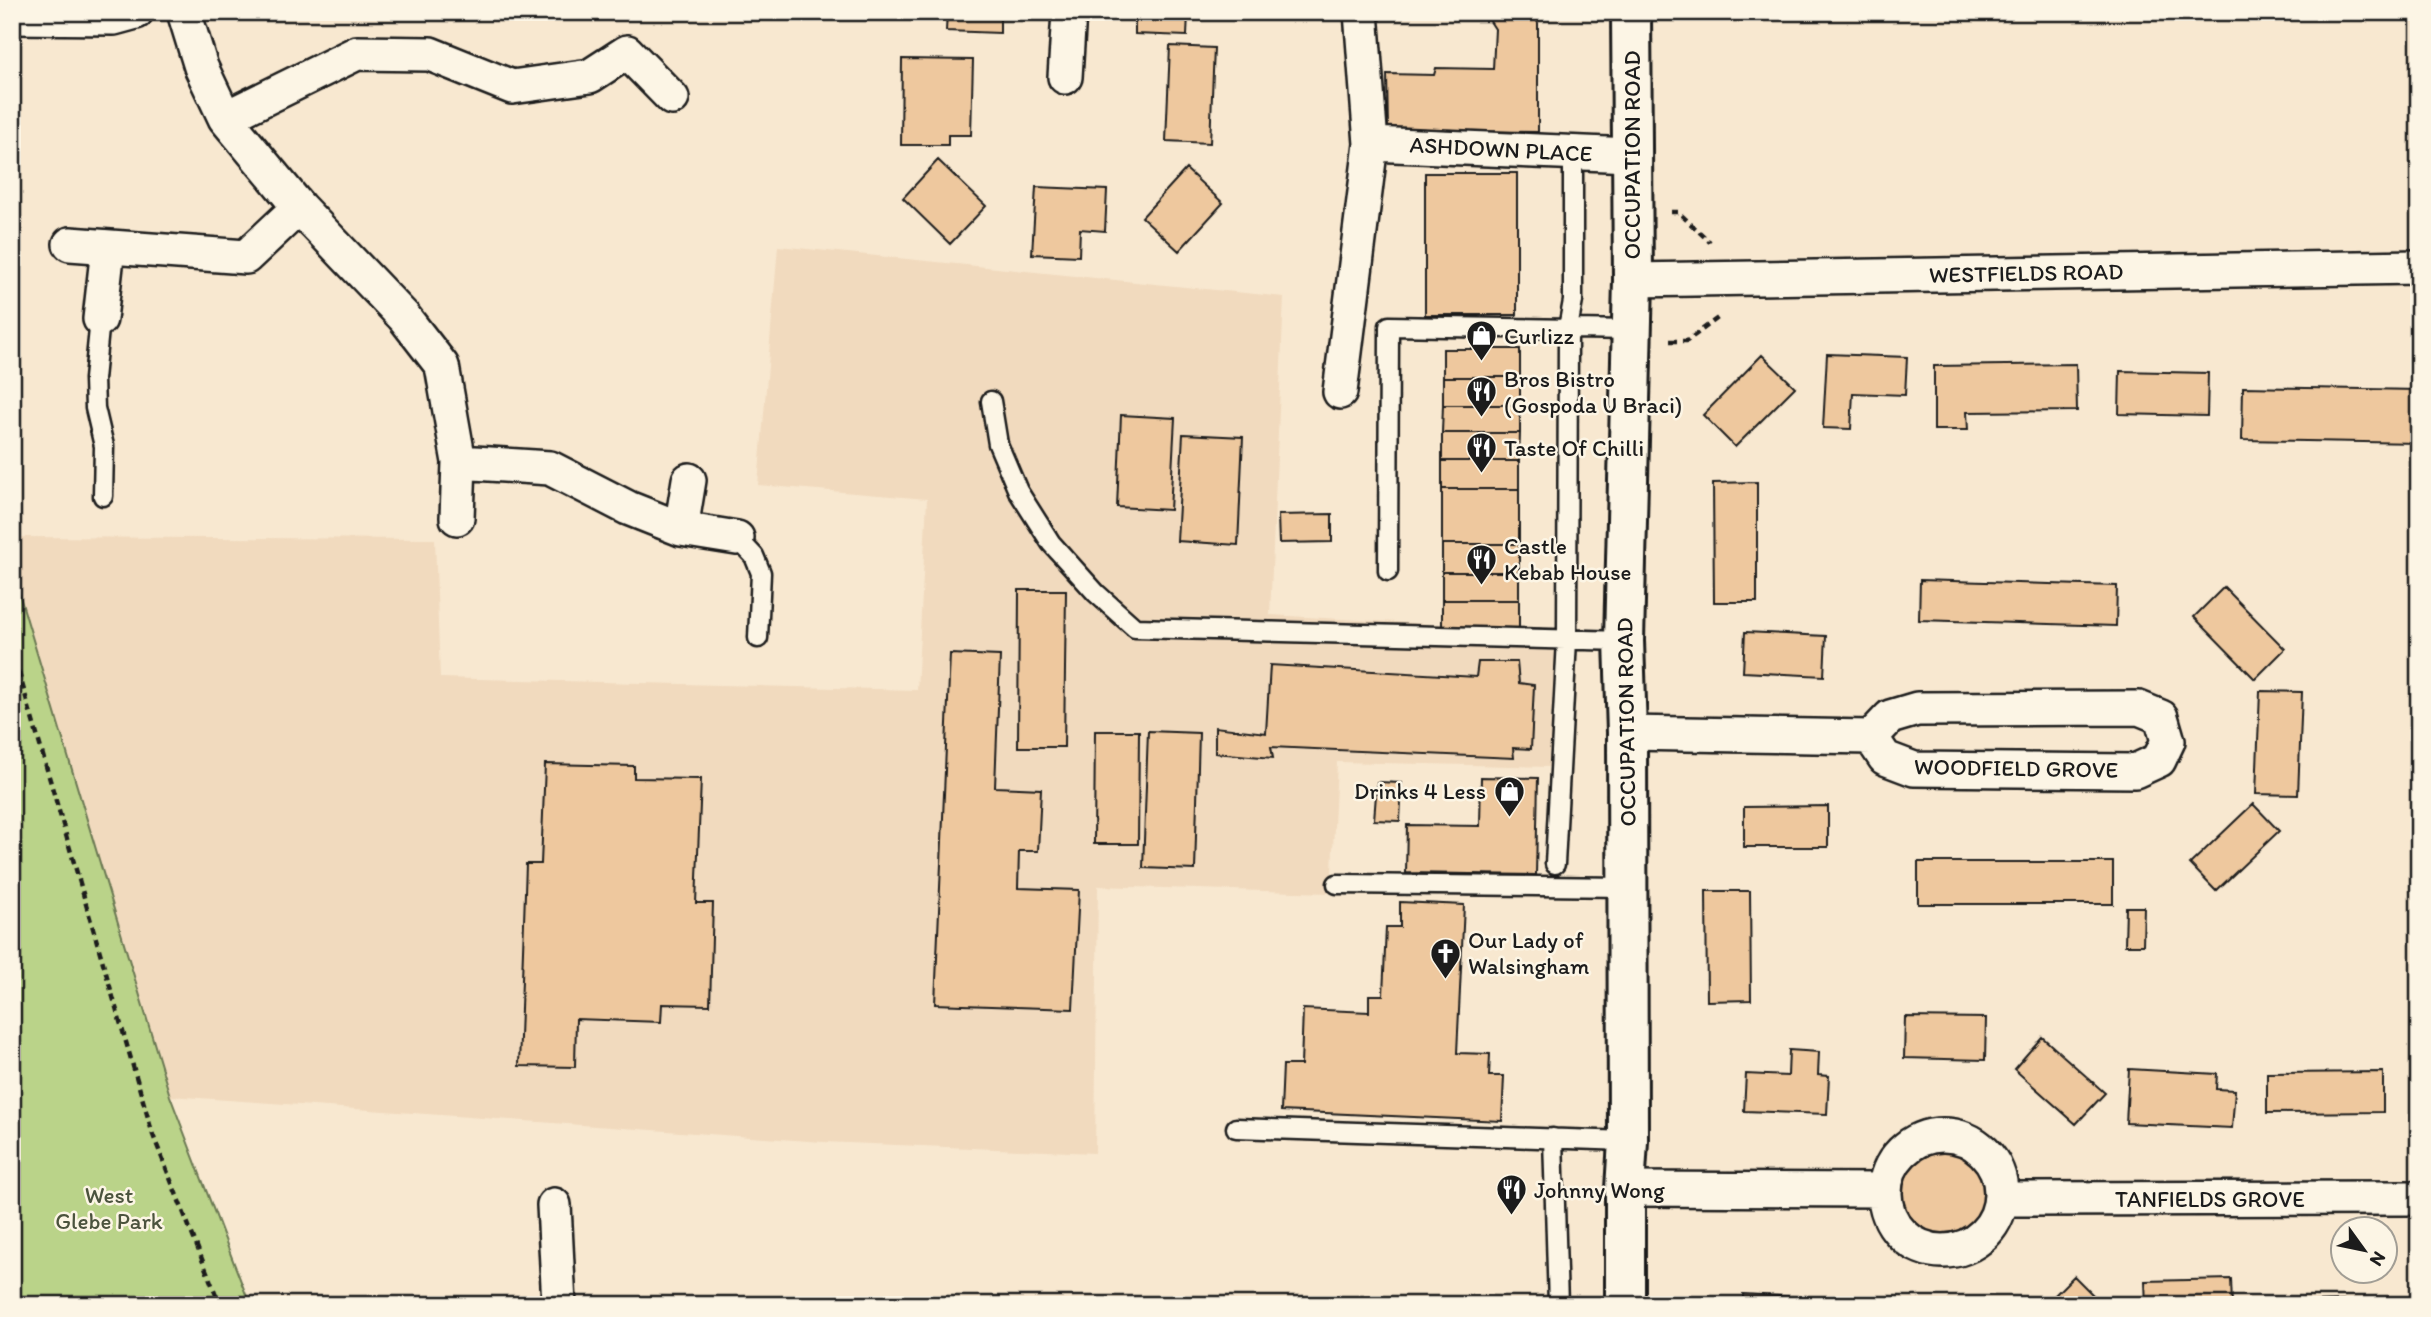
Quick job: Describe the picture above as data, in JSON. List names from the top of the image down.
{
  "streets": {
    "street": [
      "ASHDOWN PLACE",
      "OCCUPATION ROAD",
      "WESTFIELDS ROAD",
      "WOODFIELD GROVE",
      "TANFIELDS GROVE"
    ]
  },
  "crossings": [
    ["ASHDOWN PLACE", "OCCUPATION ROAD"],
    ["OCCUPATION ROAD", "WESTFIELDS ROAD"]
  ],
  "parks": ["West Glebe Park"],
  "places": {
    "shop": ["Curlizz", "Drinks 4 Less"],
    "restaurant": [
      "Bros Bistro (Gospoda U Braci)",
      "Taste Of Chilli",
      "Castle Kebab House",
      "Johnny Wong"
    ],
    "church": ["Our Lady of Walsingham"]
  },
  "north": "bottom right"
}
